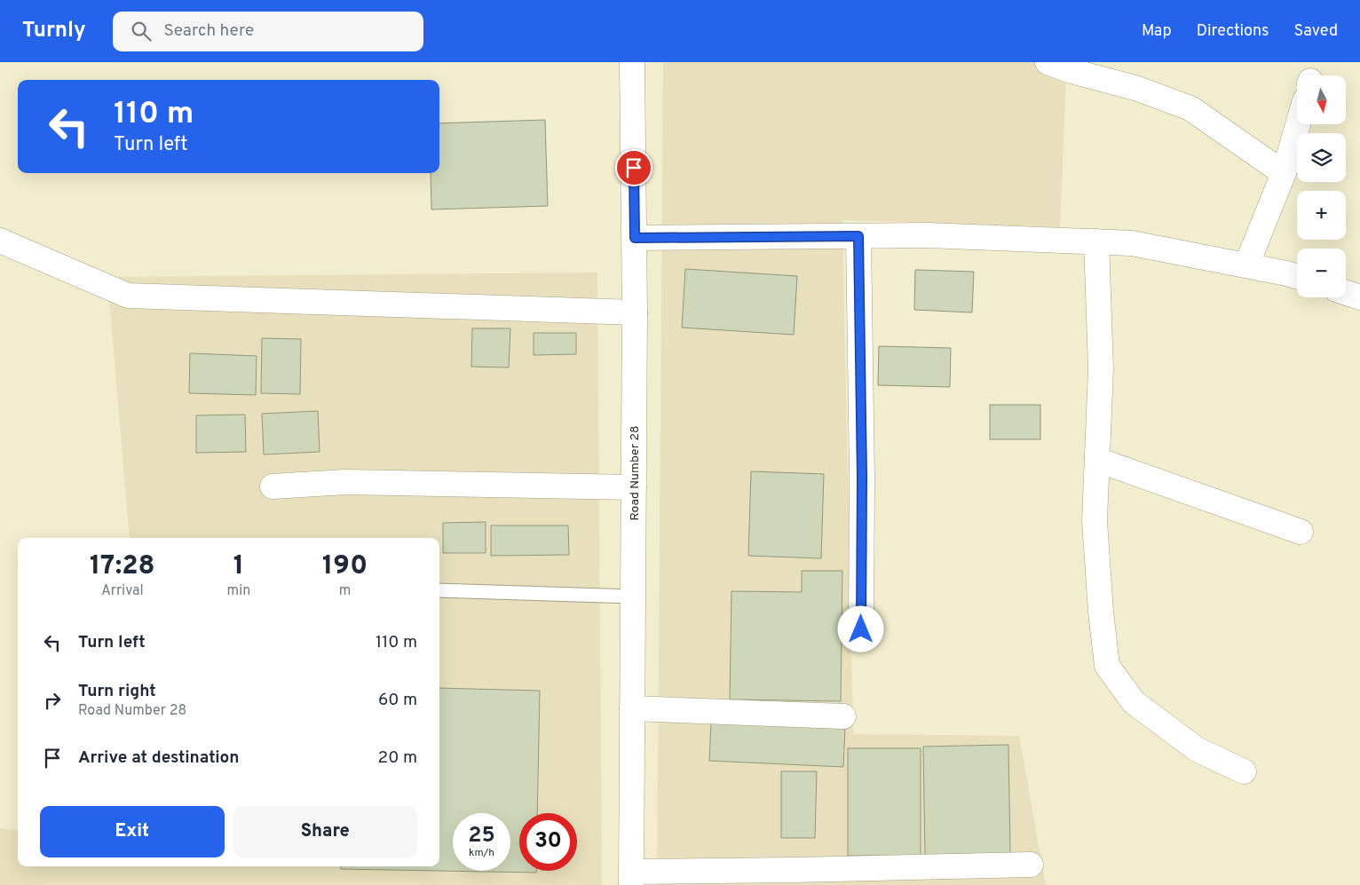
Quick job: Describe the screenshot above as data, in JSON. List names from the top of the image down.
{
  "streets": {
    "street": ["Road Number 28"]
  },
  "north": "bottom",
  "page": {
    "header": "Turnly",
    "search": "Search here",
    "nav": ["Map", "Directions", "Saved"],
    "map_buttons": ["+", "−"],
    "turn": ["110 m", "Turn left"],
    "eta": [
      "17:28",
      "Arrival",
      "1",
      "min",
      "190",
      "m"
    ],
    "list": [
      {
        "name": "Turn left",
        "value": "110 m"
      },
      {
        "name": "Turn right",
        "note": "Road Number 28",
        "value": "60 m"
      },
      {
        "name": "Arrive at destination",
        "value": "20 m"
      }
    ],
    "buttons": ["Exit", "Share"],
    "speed": "25 km/h",
    "limit": "30"
  }
}
